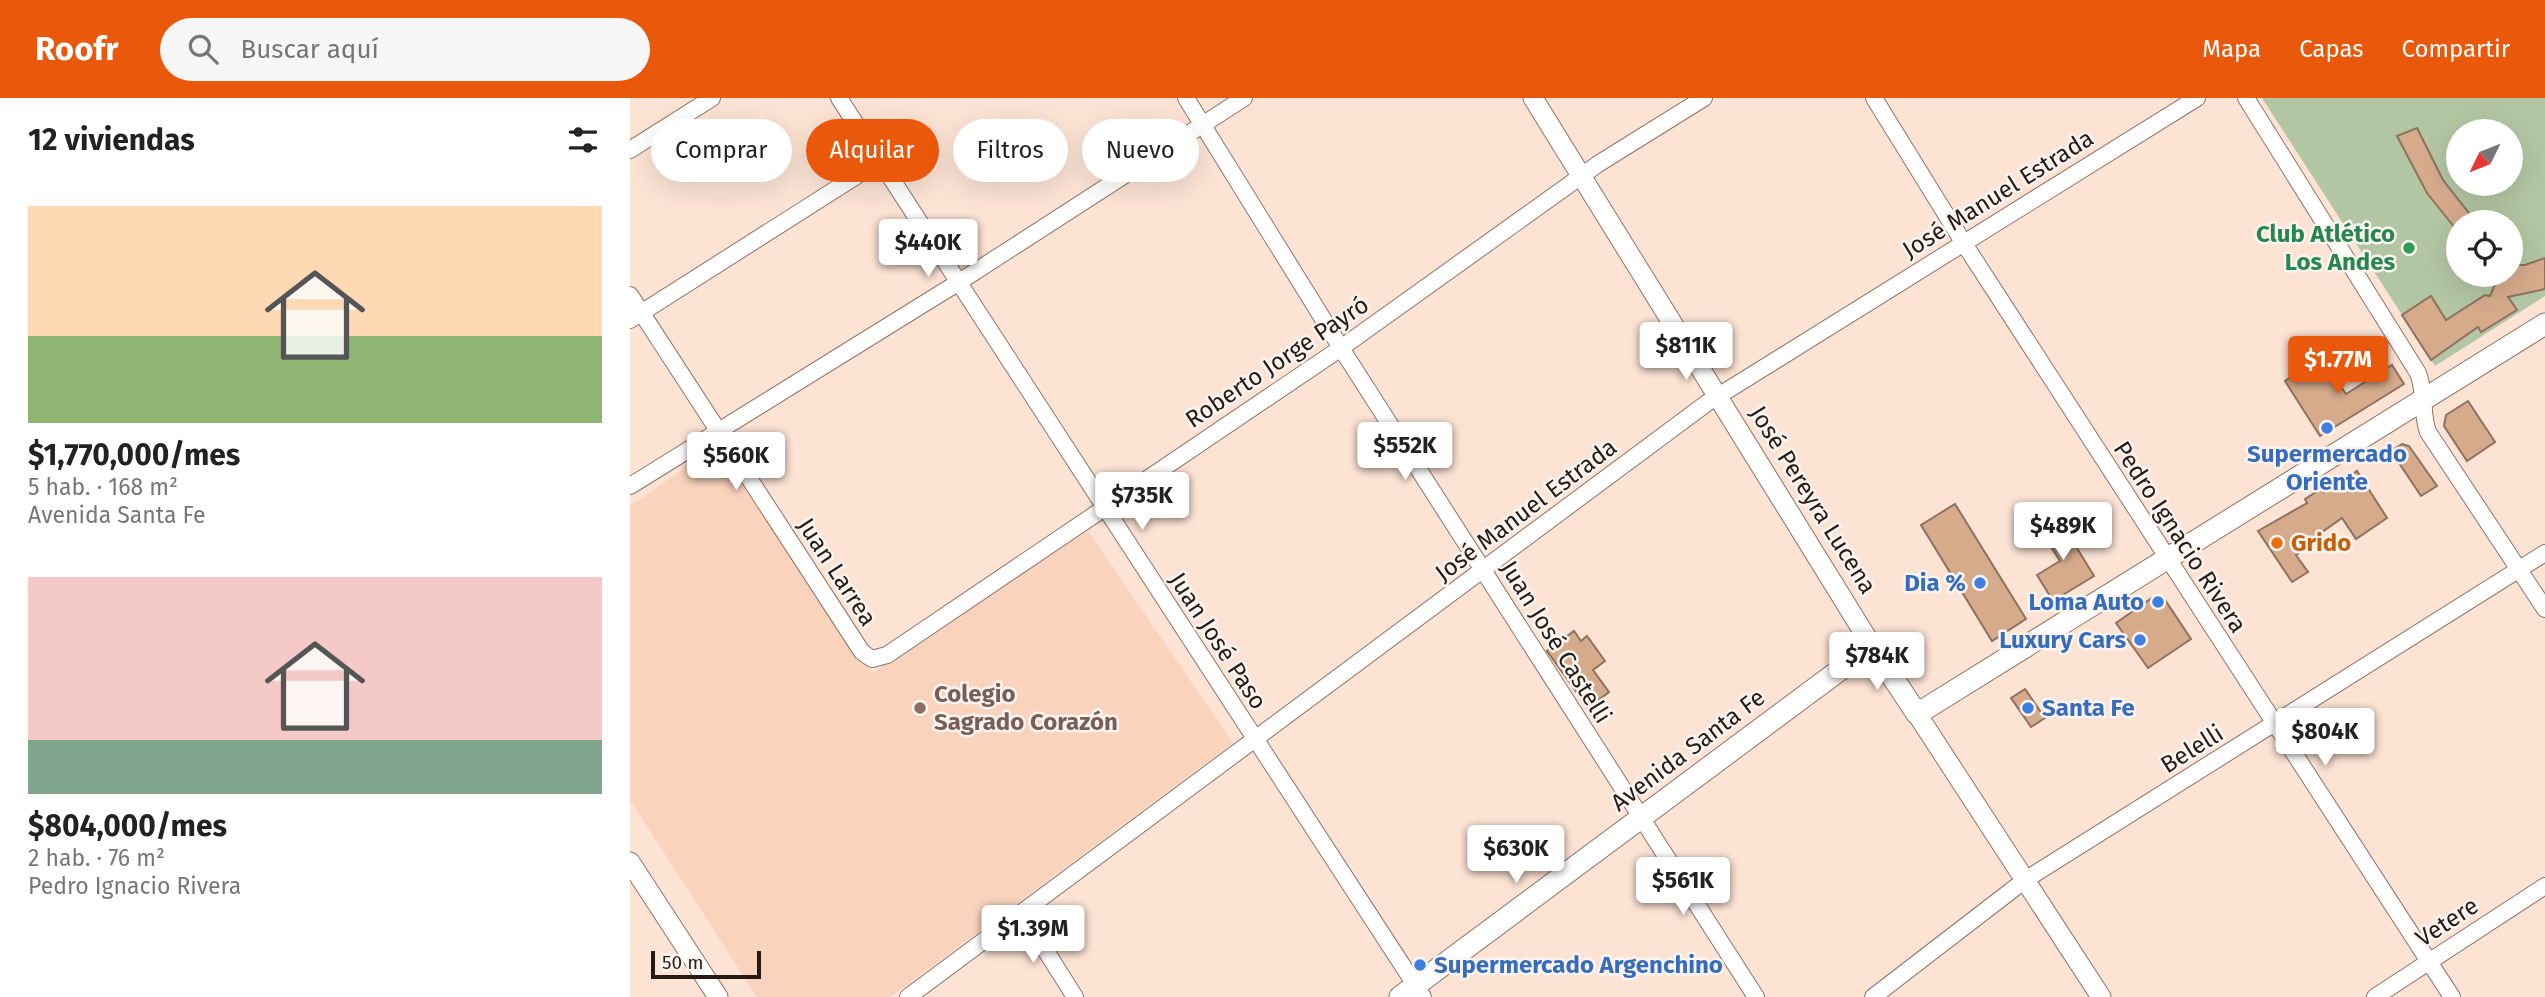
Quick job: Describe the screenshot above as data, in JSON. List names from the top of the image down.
{
  "streets": {
    "main road": ["José Pereyra Lucena", "Avenida Santa Fe"],
    "street": [
      "José Manuel Estrada",
      "Roberto Jorge Payró",
      "Pedro Ignacio Rivera",
      "Juan Larrea",
      "Juan José Paso",
      "Juan José Castelli",
      "Belelli",
      "Vetere"
    ]
  },
  "crossings": [
    ["José Manuel Estrada", "José Pereyra Lucena"],
    ["José Manuel Estrada", "Pedro Ignacio Rivera"],
    ["José Manuel Estrada", "Juan José Paso"],
    ["José Manuel Estrada", "Juan José Castelli"],
    ["Roberto Jorge Payró", "José Pereyra Lucena"],
    ["Roberto Jorge Payró", "Juan Larrea"],
    ["Roberto Jorge Payró", "Juan José Paso"],
    ["Roberto Jorge Payró", "Juan José Castelli"],
    ["José Pereyra Lucena", "Belelli"],
    ["José Pereyra Lucena", "Avenida Santa Fe"],
    ["Pedro Ignacio Rivera", "Belelli"],
    ["Pedro Ignacio Rivera", "Vetere"],
    ["Juan José Paso", "Avenida Santa Fe"],
    ["Juan José Castelli", "Avenida Santa Fe"]
  ],
  "places": [
    "Club Atlético Los Andes",
    "Supermercado Oriente",
    "Grido",
    "Dia %",
    "Loma Auto",
    "Luxury Cars",
    "Colegio Sagrado Corazón",
    "Santa Fe",
    "Supermercado Argenchino"
  ],
  "scale_bar": "50 m",
  "north": "bottom left",
  "page": {
    "header": "Roofr",
    "search": "Buscar aquí",
    "nav": ["Mapa", "Capas", "Compartir"],
    "heading": "12 viviendas",
    "chip": [
      "Comprar",
      "Alquilar",
      "Filtros",
      "Nuevo"
    ],
    "list": [
      {
        "name": "$1,770,000/mes",
        "note": "5 hab. · 168 m² · Avenida Santa Fe"
      },
      {
        "name": "$804,000/mes",
        "note": "2 hab. · 76 m² · Pedro Ignacio Rivera"
      }
    ],
    "price": [
      "$440K",
      "$811K",
      "$1.77M",
      "$552K",
      "$560K",
      "$735K",
      "$489K",
      "$784K",
      "$804K",
      "$630K",
      "$561K",
      "$1.39M"
    ],
    "scale": "50 m"
  }
}
